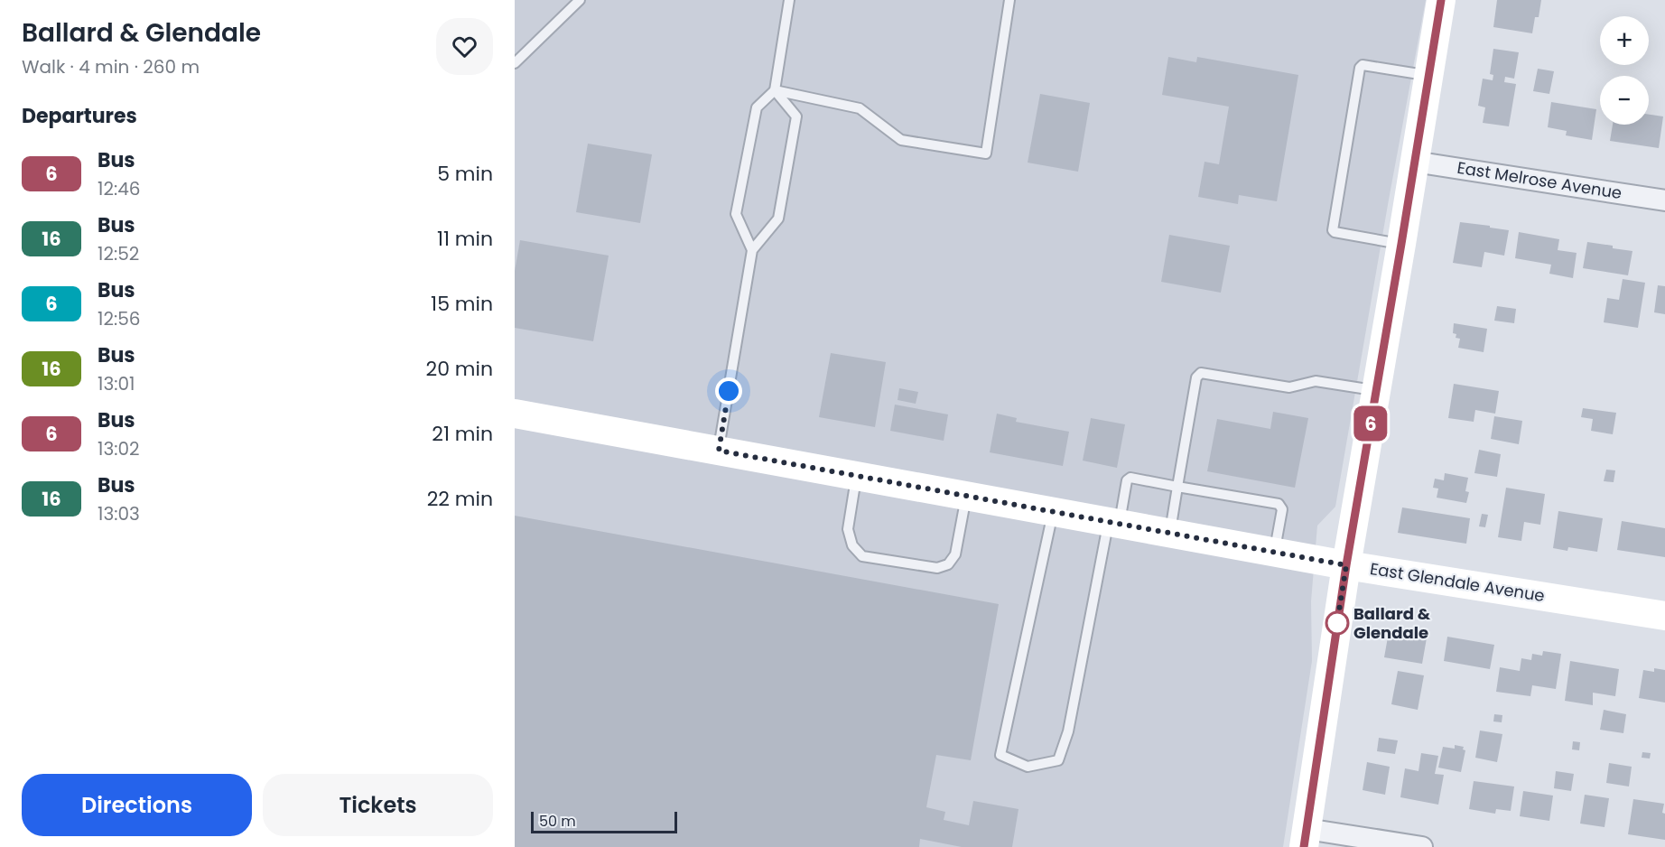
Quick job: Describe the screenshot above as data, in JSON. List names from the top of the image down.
{
  "streets": {
    "street": ["East Melrose Avenue", "East Glendale Avenue"]
  },
  "places": ["Ballard & Glendale"],
  "lines": ["bus line 6"],
  "scale_bar": "50 m",
  "page": {
    "heading": [
      ["Ballard & Glendale", "Walk · 4 min · 260 m"],
      "Departures"
    ],
    "on_map": "6",
    "map_buttons": ["+", "−"],
    "list": [
      {
        "mark": "6",
        "name": "Bus",
        "note": "12:46",
        "value": "5 min"
      },
      {
        "mark": "16",
        "name": "Bus",
        "note": "12:52",
        "value": "11 min"
      },
      {
        "mark": "6",
        "name": "Bus",
        "note": "12:56",
        "value": "15 min"
      },
      {
        "mark": "16",
        "name": "Bus",
        "note": "13:01",
        "value": "20 min"
      },
      {
        "mark": "6",
        "name": "Bus",
        "note": "13:02",
        "value": "21 min"
      },
      {
        "mark": "16",
        "name": "Bus",
        "note": "13:03",
        "value": "22 min"
      }
    ],
    "buttons": ["Directions", "Tickets"],
    "scale": "50 m"
  }
}
